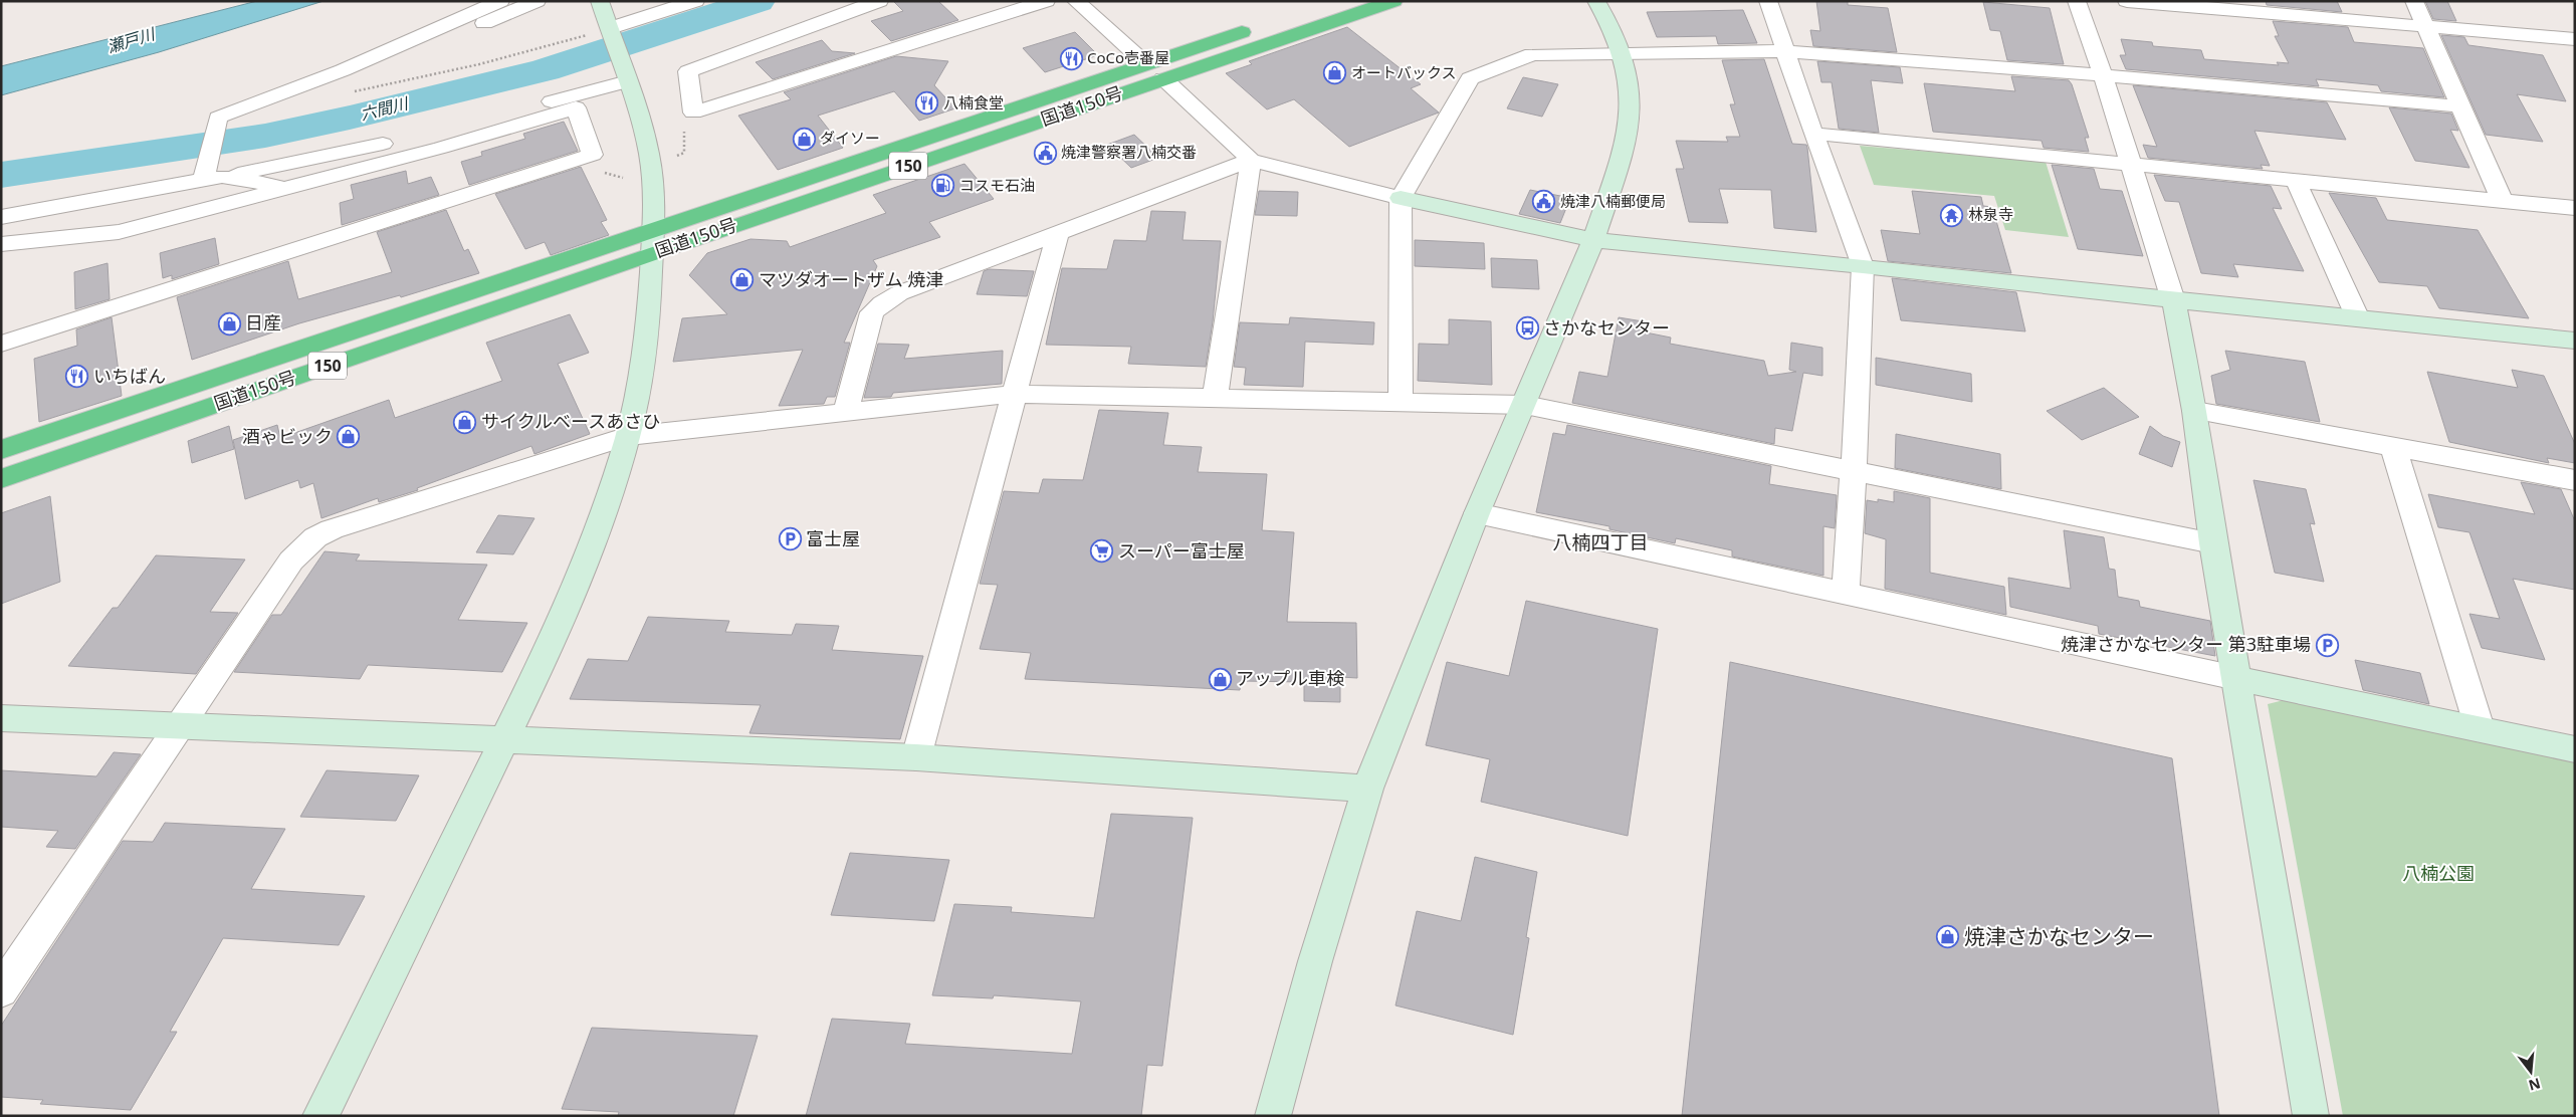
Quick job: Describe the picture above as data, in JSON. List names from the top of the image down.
{
  "streets": {
    "highway": ["国道150号", "150"]
  },
  "districts": ["八楠四丁目"],
  "water": ["瀬戸川", "六間川"],
  "parks": ["八楠公園"],
  "places": {
    "restaurant": ["CoCo壱番屋", "八楠食堂", "いちばん"],
    "shop": [
      "オートバックス",
      "ダイソー",
      "マツダオートザム 焼津",
      "日産",
      "サイクルベースあさひ",
      "酒ゃビック",
      "アップル車検",
      "焼津さかなセンター"
    ],
    "public building": ["焼津警察署八楠交番", "焼津八楠郵便局"],
    "fuel station": ["コスモ石油"],
    "temple": ["林泉寺"],
    "bus stop": ["さかなセンター"],
    "parking": ["富士屋", "焼津さかなセンター 第3駐車場"],
    "supermarket": ["スーパー富士屋"]
  },
  "north": "bottom"
}
